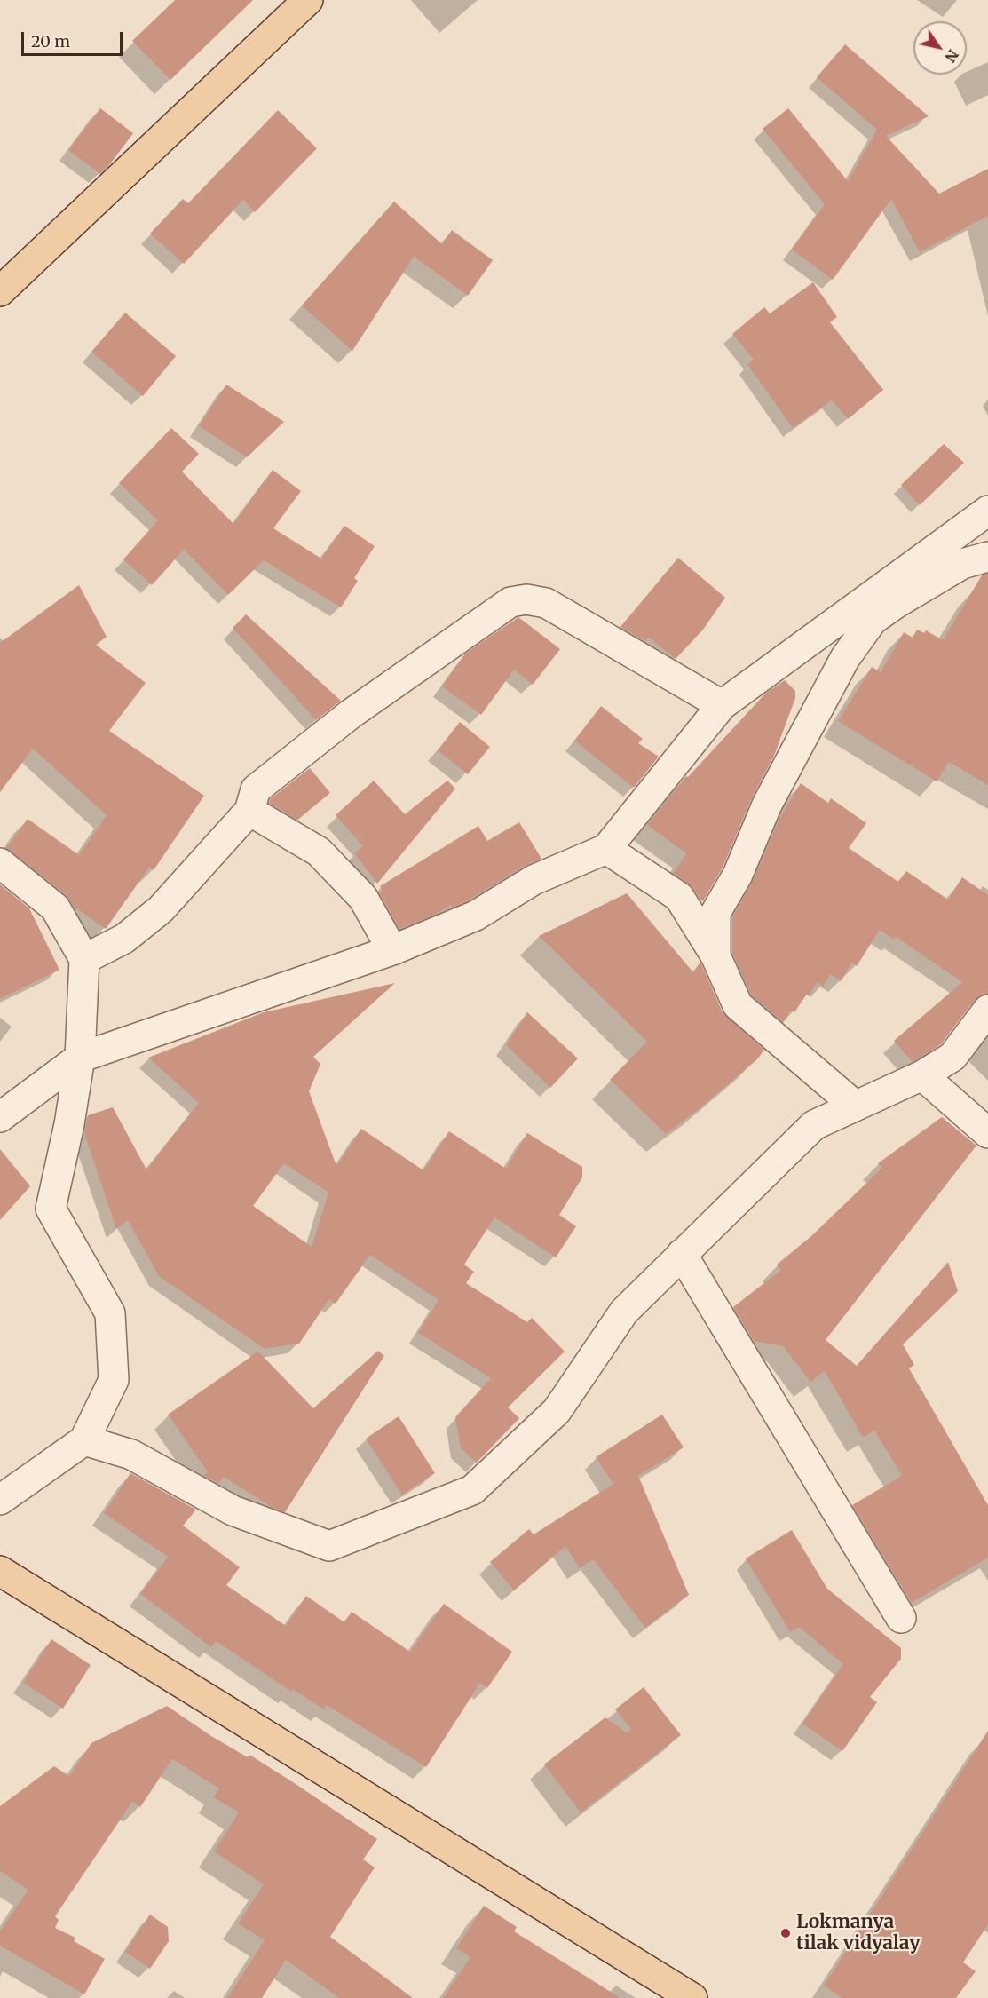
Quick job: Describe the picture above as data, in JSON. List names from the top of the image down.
{
  "places": ["Lokmanya tilak vidyalay"],
  "scale_bar": "20 m",
  "north": "bottom right"
}
